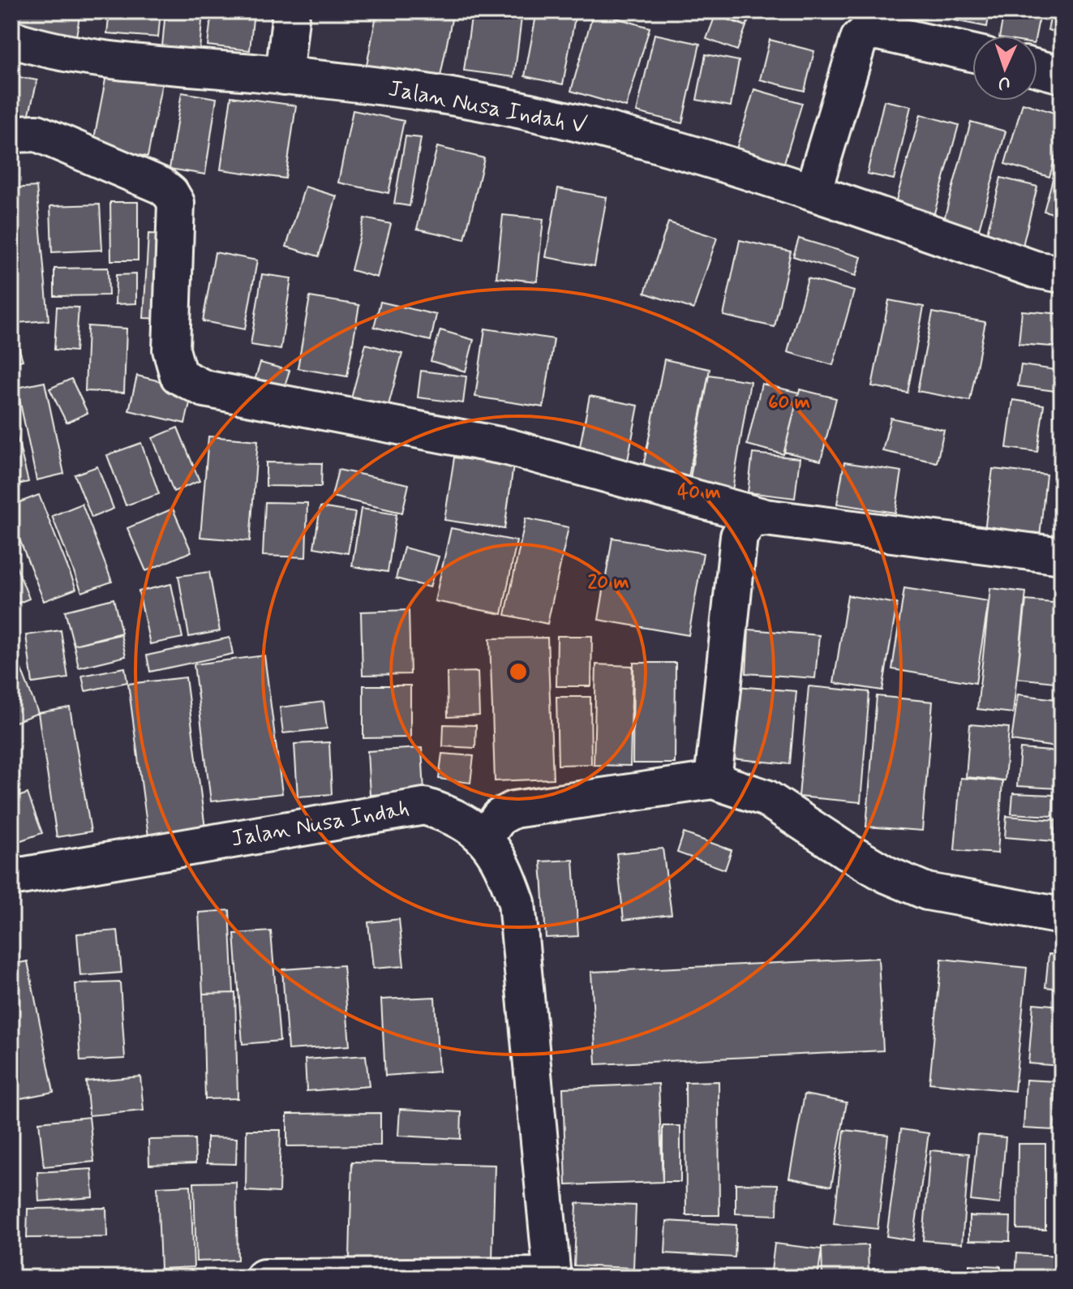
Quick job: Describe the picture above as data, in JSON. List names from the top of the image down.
{
  "streets": {
    "street": ["Jalan Nusa Indah V", "Jalan Nusa Indah"]
  },
  "north": "bottom",
  "rings": ["60 m", "40 m", "20 m"]
}
